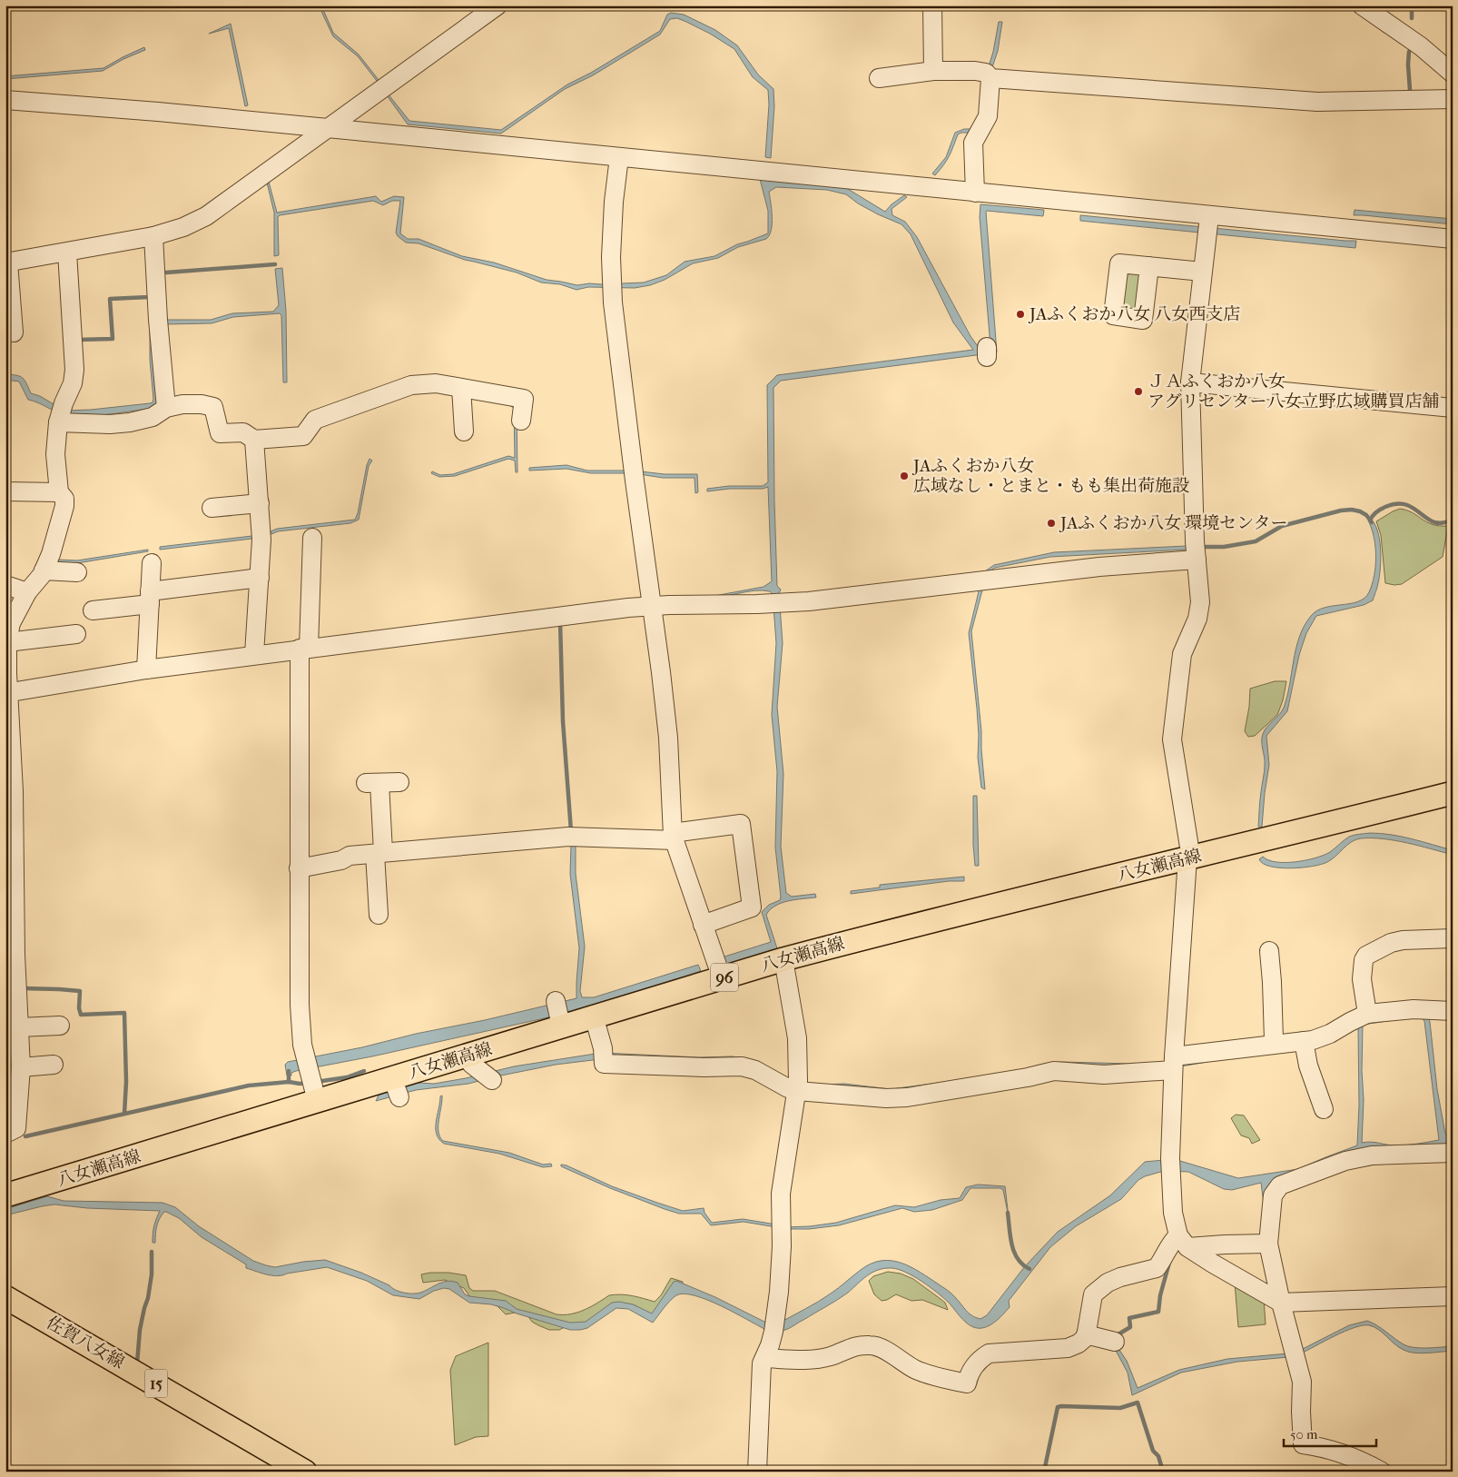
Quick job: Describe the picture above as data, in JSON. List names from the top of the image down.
{
  "streets": {
    "main road": [
      "八女瀬高線",
      "96",
      "佐賀八女線",
      "15"
    ]
  },
  "places": [
    "JAふくおか八女 八女西支店",
    "ＪＡふくおか八女 アグリセンター八女立野広域購買店舗",
    "JAふくおか八女 広域なし・とまと・もも集出荷施設",
    "JAふくおか八女 環境センター"
  ],
  "scale_bar": "50 m"
}
